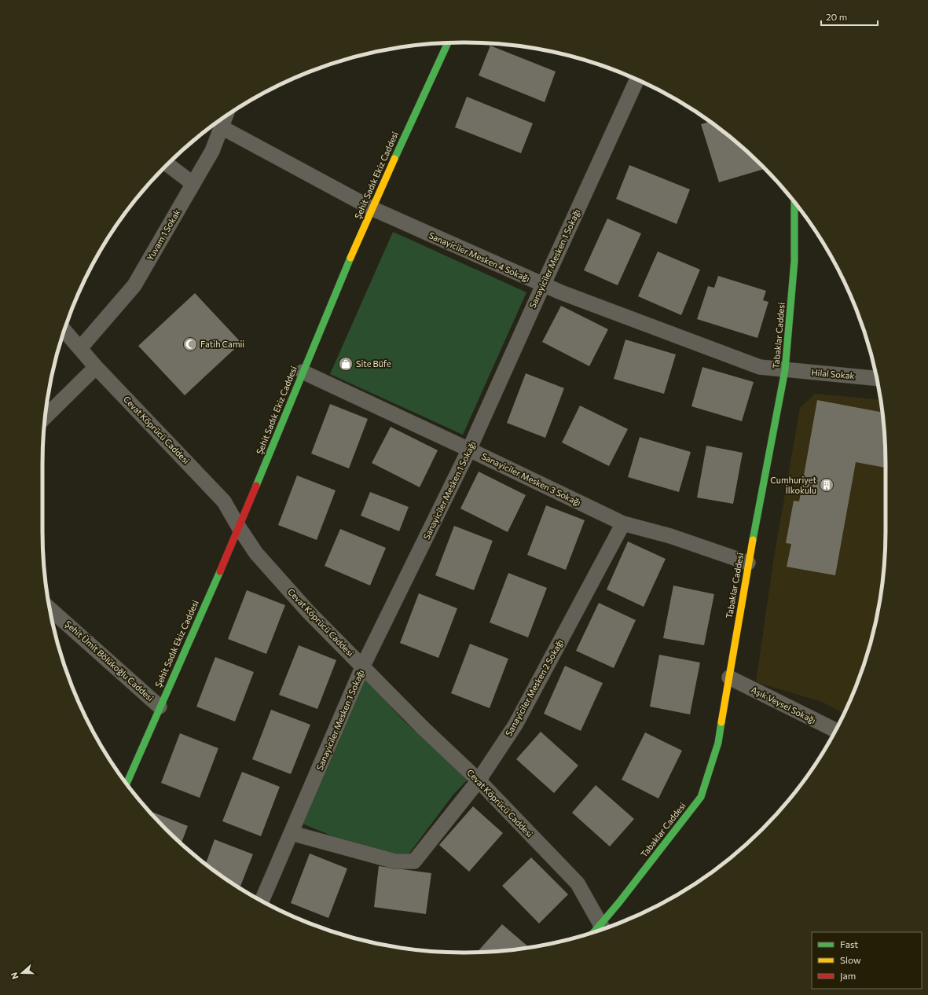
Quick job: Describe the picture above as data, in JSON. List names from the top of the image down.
{
  "streets": {
    "street": [
      "Şehit Sadık Ekiz Caddesi",
      "Yuvam 1 Sokak",
      "Sanayiciler Mesken 4 Sokağı",
      "Sanayiciler Mesken 1 Sokağı",
      "Tabaklar Caddesi",
      "Hilal Sokak",
      "Cevat Köprücü Caddesi",
      "Sanayiciler Mesken 3 Sokağı",
      "Şehit Ümit Bölükoğlu Caddesi",
      "Sanayiciler Mesken 2 Sokağı",
      "Aşık Veysel Sokağı"
    ]
  },
  "crossings": [
    ["Şehit Sadık Ekiz Caddesi", "Sanayiciler Mesken 4 Sokağı"],
    ["Şehit Sadık Ekiz Caddesi", "Cevat Köprücü Caddesi"],
    ["Şehit Sadık Ekiz Caddesi", "Sanayiciler Mesken 3 Sokağı"],
    ["Şehit Sadık Ekiz Caddesi", "Şehit Ümit Bölükoğlu Caddesi"],
    ["Yuvam 1 Sokak", "Sanayiciler Mesken 4 Sokağı"],
    ["Yuvam 1 Sokak", "Cevat Köprücü Caddesi"],
    ["Sanayiciler Mesken 4 Sokağı", "Sanayiciler Mesken 1 Sokağı"],
    ["Sanayiciler Mesken 4 Sokağı", "Tabaklar Caddesi"],
    ["Sanayiciler Mesken 4 Sokağı", "Hilal Sokak"],
    ["Sanayiciler Mesken 1 Sokağı", "Cevat Köprücü Caddesi"],
    ["Sanayiciler Mesken 1 Sokağı", "Sanayiciler Mesken 3 Sokağı"],
    ["Sanayiciler Mesken 1 Sokağı", "Sanayiciler Mesken 2 Sokağı"],
    ["Tabaklar Caddesi", "Hilal Sokak"],
    ["Tabaklar Caddesi", "Cevat Köprücü Caddesi"],
    ["Tabaklar Caddesi", "Sanayiciler Mesken 3 Sokağı"],
    ["Tabaklar Caddesi", "Aşık Veysel Sokağı"],
    ["Cevat Köprücü Caddesi", "Sanayiciler Mesken 2 Sokağı"],
    ["Sanayiciler Mesken 3 Sokağı", "Sanayiciler Mesken 2 Sokağı"]
  ],
  "places": {
    "mosque": ["Fatih Camii"],
    "shop": ["Site Büfe"],
    "building": ["Cumhuriyet İlkokulu"]
  },
  "legend": ["Fast", "Slow", "Jam"],
  "scale_bar": "20 m",
  "north": "left"
}
